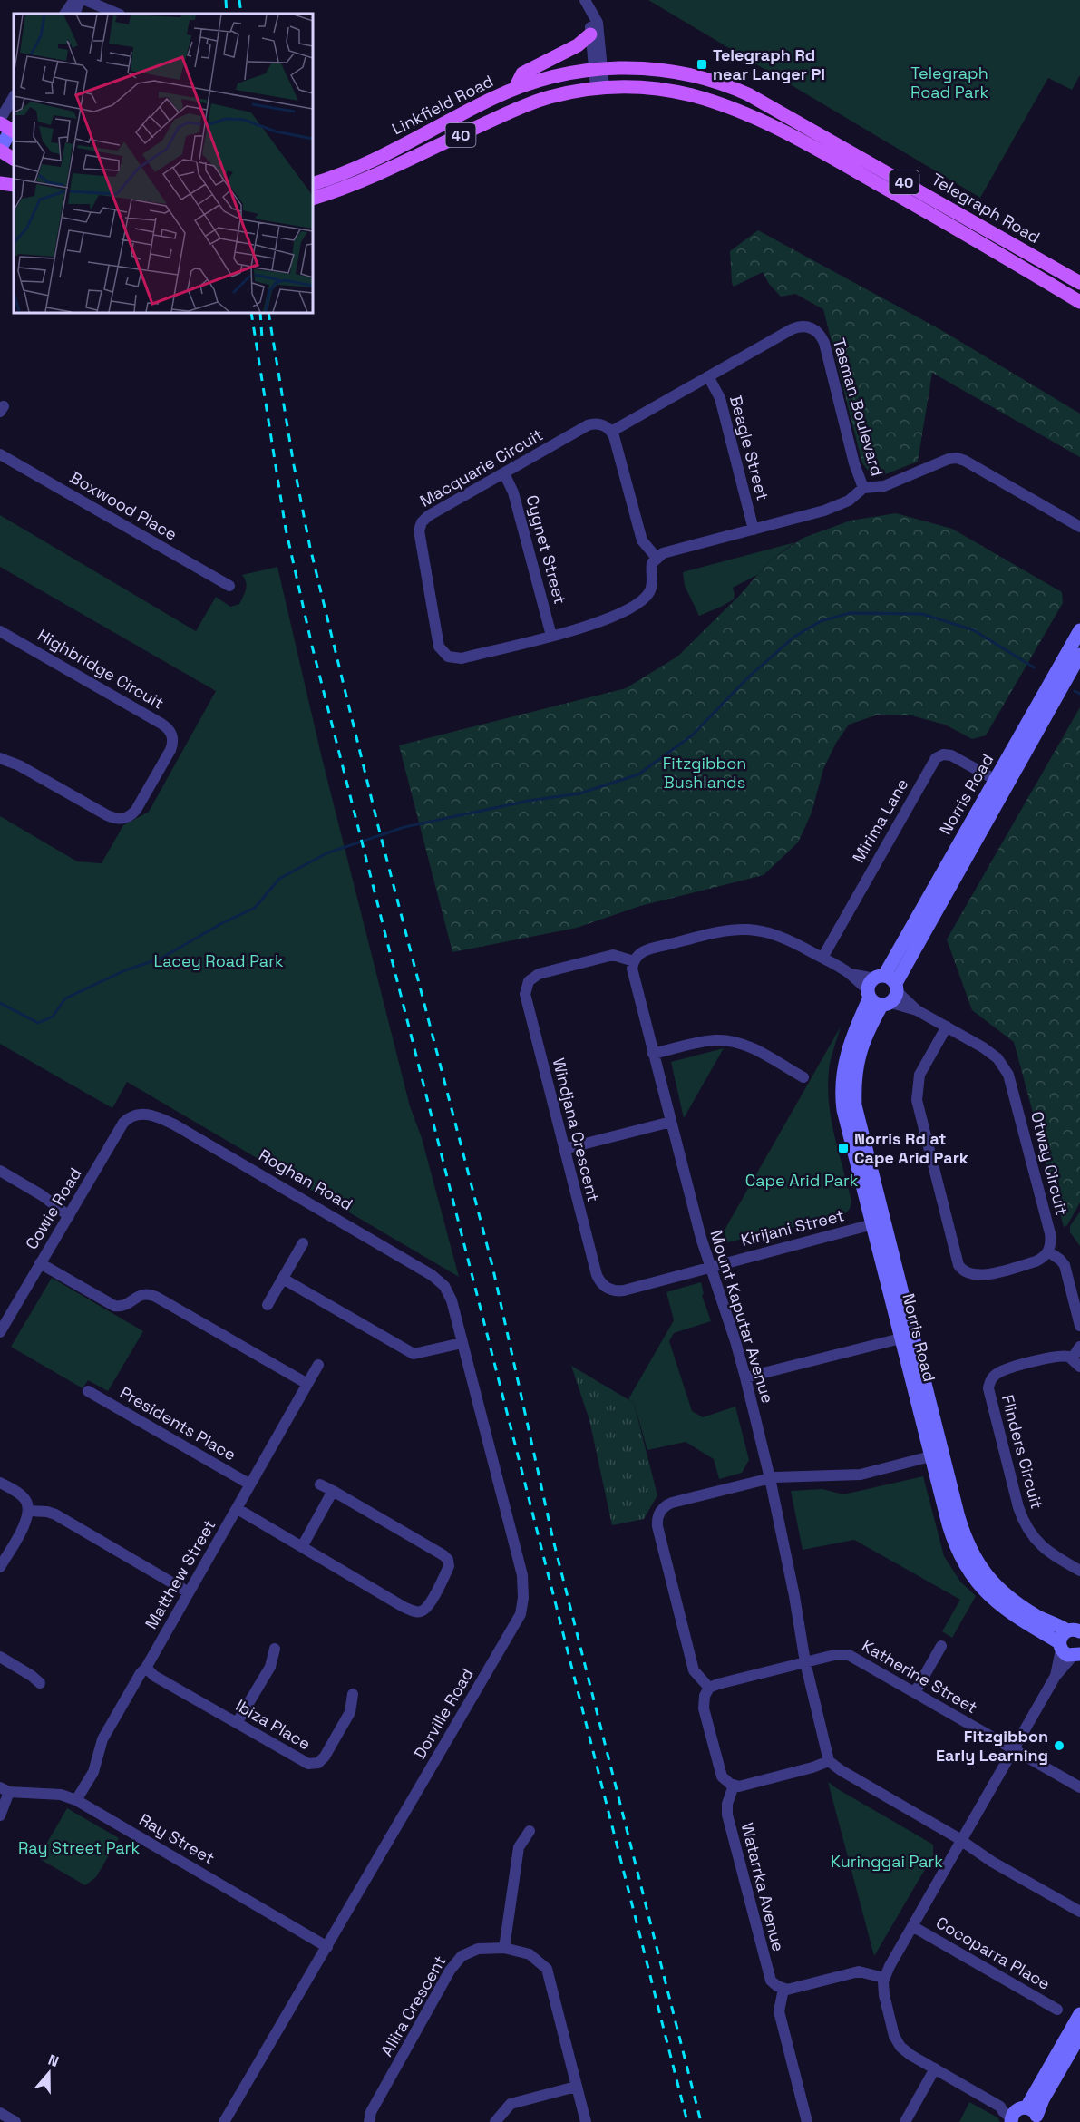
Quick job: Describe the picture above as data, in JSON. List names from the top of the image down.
{
  "streets": {
    "main road": [
      "Linkfield Road",
      "40",
      "Telegraph Road",
      "Norris Road"
    ],
    "street": [
      "Tasman Boulevard",
      "Beagle Street",
      "Macquarie Circuit",
      "Boxwood Place",
      "Cygnet Street",
      "Highbridge Circuit",
      "Mirima Lane",
      "Windjana Crescent",
      "Otway Circuit",
      "Roghan Road",
      "Cowie Road",
      "Kirijani Street",
      "Mount Kaputar Avenue",
      "Presidents Place",
      "Flinders Circuit",
      "Matthew Street",
      "Katherine Street",
      "Dorville Road",
      "Ibiza Place",
      "Ray Street",
      "Watarrka Avenue",
      "Cocoparra Place",
      "Allira Crescent"
    ]
  },
  "crossings": [
    ["Linkfield Road", "Telegraph Road"],
    ["Tasman Boulevard", "Beagle Street"],
    ["Tasman Boulevard", "Macquarie Circuit"],
    ["Macquarie Circuit", "Cygnet Street"],
    ["Norris Road", "Mirima Lane"],
    ["Norris Road", "Otway Circuit"],
    ["Norris Road", "Kirijani Street"],
    ["Windjana Crescent", "Kirijani Street"],
    ["Windjana Crescent", "Mount Kaputar Avenue"],
    ["Roghan Road", "Cowie Road"],
    ["Roghan Road", "Dorville Road"],
    ["Kirijani Street", "Mount Kaputar Avenue"],
    ["Mount Kaputar Avenue", "Katherine Street"],
    ["Presidents Place", "Matthew Street"],
    ["Matthew Street", "Ibiza Place"],
    ["Matthew Street", "Ray Street"],
    ["Dorville Road", "Ray Street"]
  ],
  "parks": [
    "Telegraph Road Park",
    "Fitzgibbon Bushlands",
    "Lacey Road Park",
    "Cape Arid Park",
    "Ray Street Park",
    "Kuringgai Park"
  ],
  "places": {
    "transit": ["Telegraph Rd near Langer Pl", "Norris Rd at Cape Arid Park"],
    "other": ["Fitzgibbon Early Learning"]
  },
  "north": "top"
}
